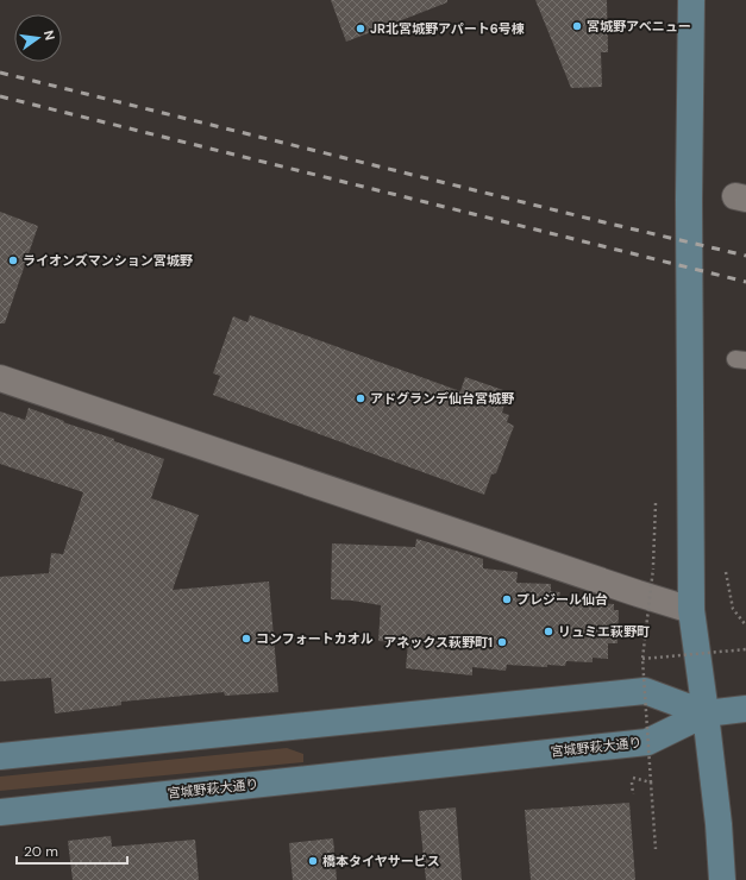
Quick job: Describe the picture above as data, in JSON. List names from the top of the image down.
{
  "streets": {
    "street": ["宮城野萩大通り"]
  },
  "places": [
    "宮城野アベニュー",
    "JR北宮城野アパート6号棟",
    "ライオンズマンション宮城野",
    "アドグランデ仙台宮城野",
    "プレジール仙台",
    "リュミエ萩野町",
    "コンフォートカオル",
    "アネックス萩野町1",
    "橋本タイヤサービス"
  ],
  "scale_bar": "20 m",
  "north": "right"
}
